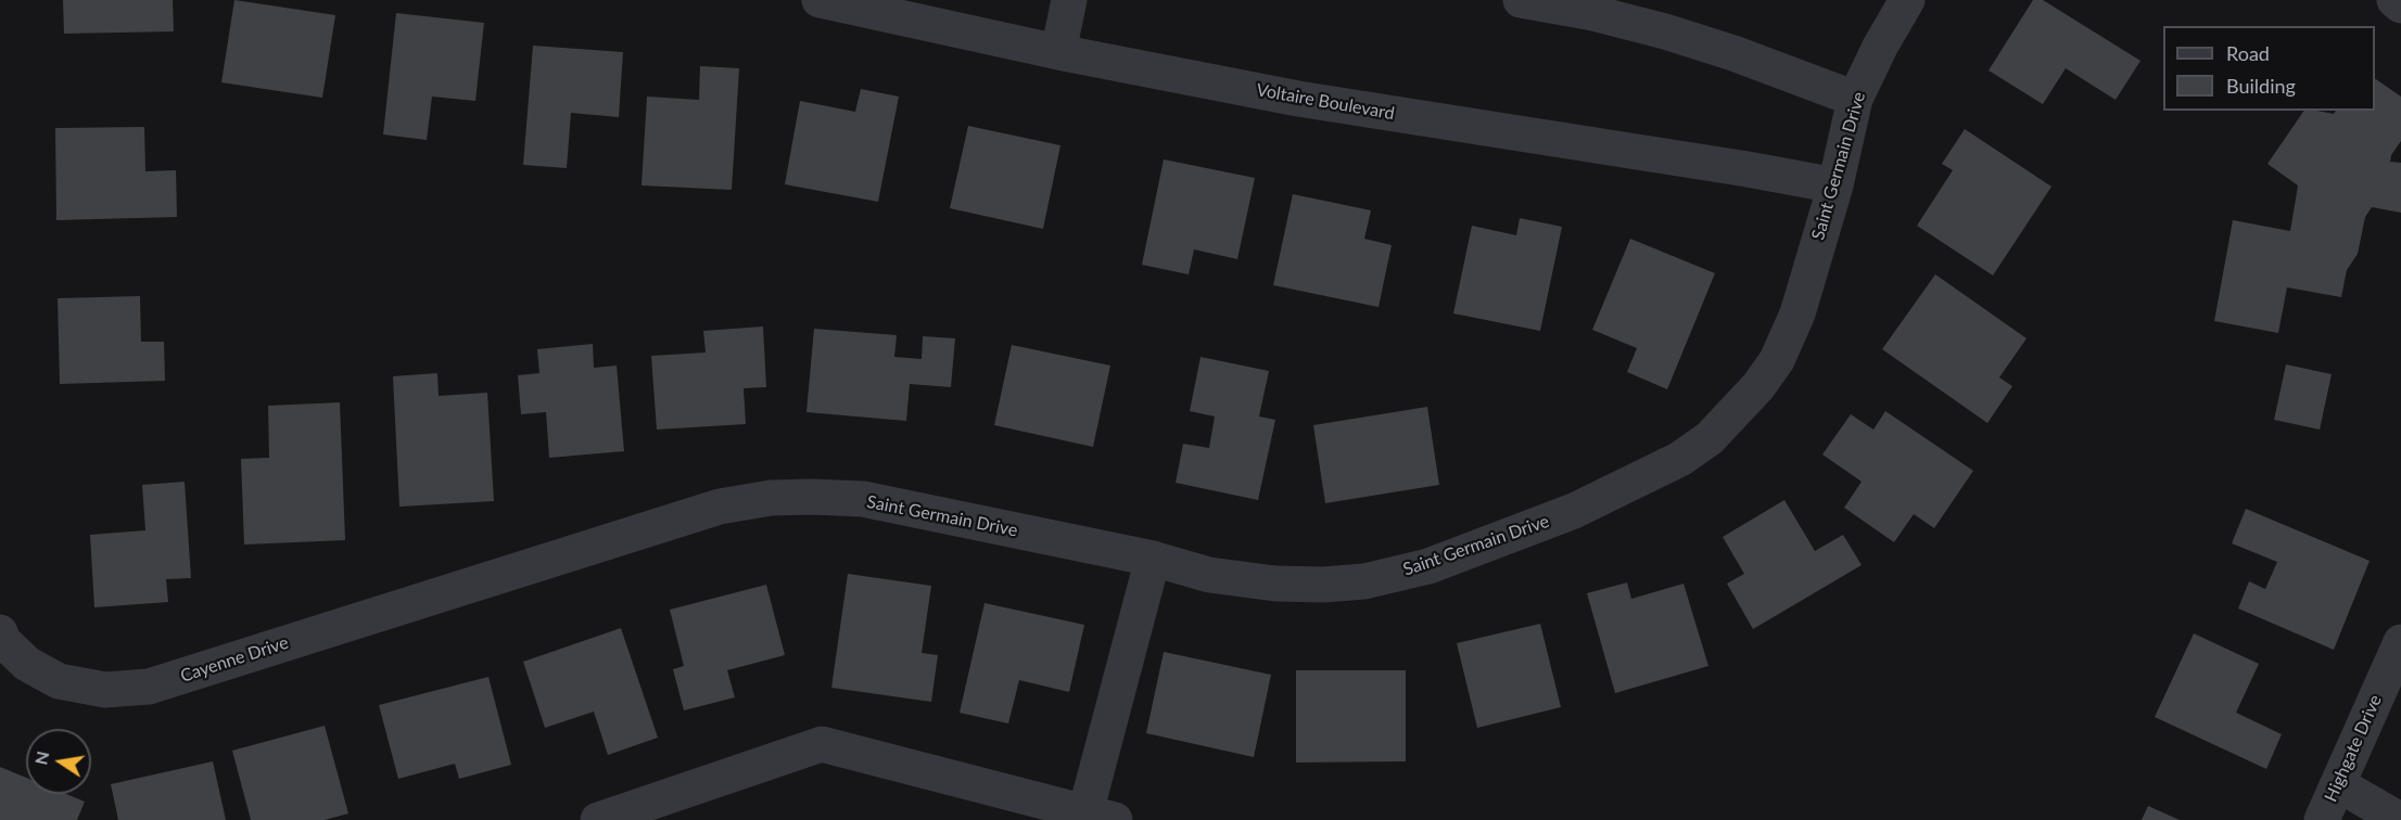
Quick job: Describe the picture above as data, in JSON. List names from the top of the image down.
{
  "streets": {
    "street": [
      "Voltaire Boulevard",
      "Saint Germain Drive",
      "Cayenne Drive",
      "Highgate Drive"
    ]
  },
  "crossings": [
    ["Voltaire Boulevard", "Saint Germain Drive"],
    ["Saint Germain Drive", "Cayenne Drive"]
  ],
  "legend": ["Road", "Building"],
  "north": "left"
}
